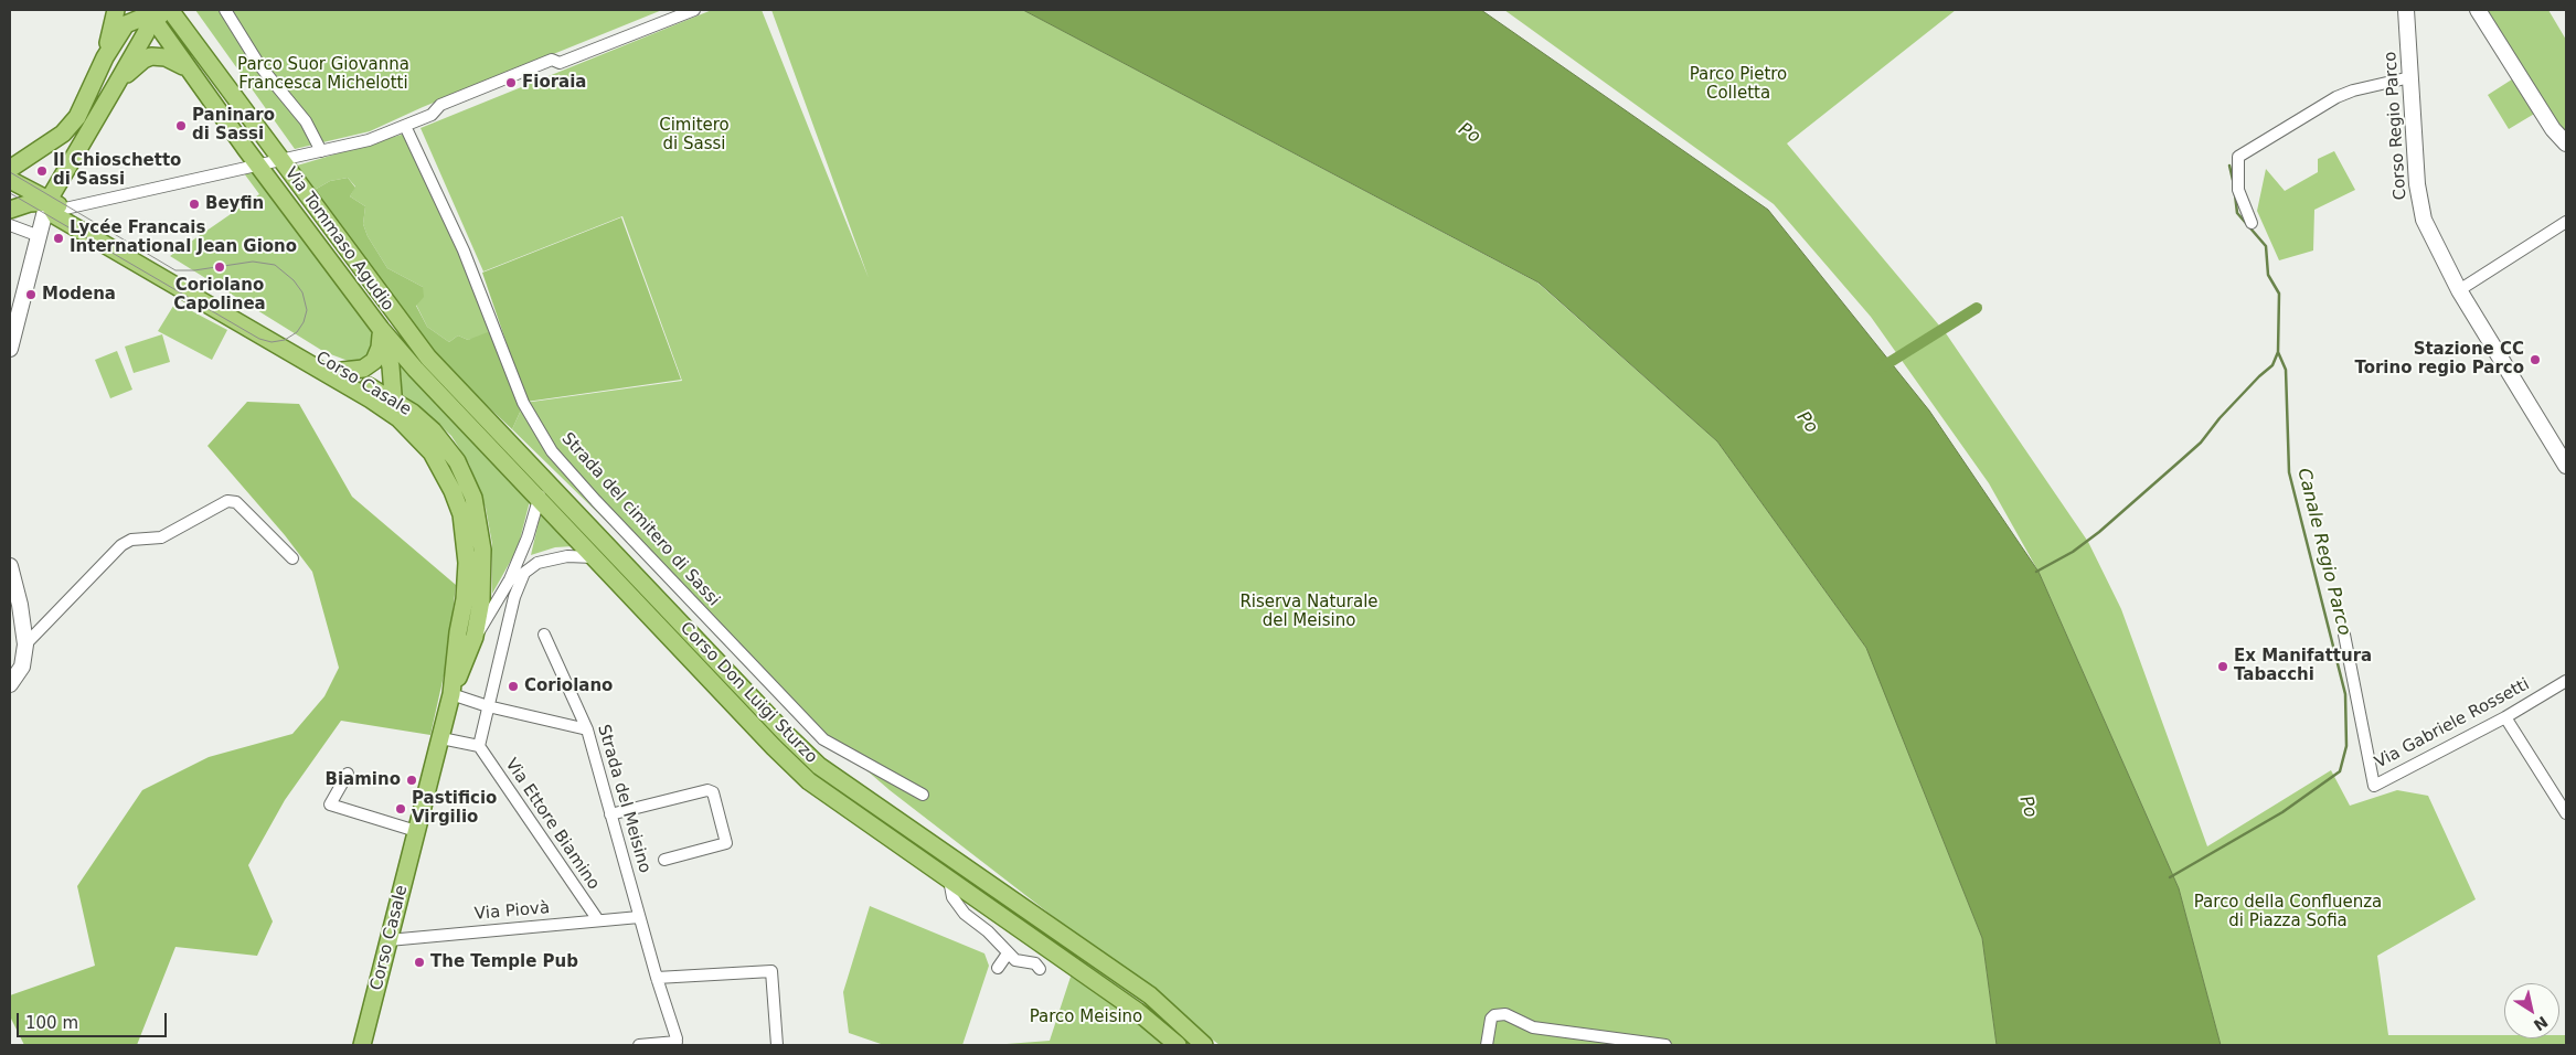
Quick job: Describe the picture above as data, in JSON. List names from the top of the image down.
{
  "streets": {
    "main road": ["Via Tommaso Agudio", "Corso Casale", "Corso Don Luigi Sturzo"],
    "street": [
      "Corso Regio Parco",
      "Strada del cimitero di Sassi",
      "Via Gabriele Rossetti",
      "Strada del Meisino",
      "Via Ettore Biamino",
      "Via Piovà"
    ]
  },
  "crossings": [
    ["Via Tommaso Agudio", "Corso Don Luigi Sturzo"],
    ["Corso Casale", "Via Piovà"],
    ["Strada del Meisino", "Via Piovà"],
    ["Via Ettore Biamino", "Via Piovà"]
  ],
  "water": ["Po", "Canale Regio Parco"],
  "parks": [
    "Parco Suor Giovanna Francesca Michelotti",
    "Parco Pietro Colletta",
    "Cimitero di Sassi",
    "Riserva Naturale del Meisino",
    "Parco della Confluenza di Piazza Sofia",
    "Parco Meisino"
  ],
  "places": [
    "Fioraia",
    "Paninaro di Sassi",
    "Il Chioschetto di Sassi",
    "Beyfin",
    "Lycée Francais International Jean Giono",
    "Coriolano Capolinea",
    "Modena",
    "Stazione CC Torino regio Parco",
    "Ex Manifattura Tabacchi",
    "Coriolano",
    "Biamino",
    "Pastificio Virgilio",
    "The Temple Pub"
  ],
  "scale_bar": "100 m",
  "north": "bottom right"
}
